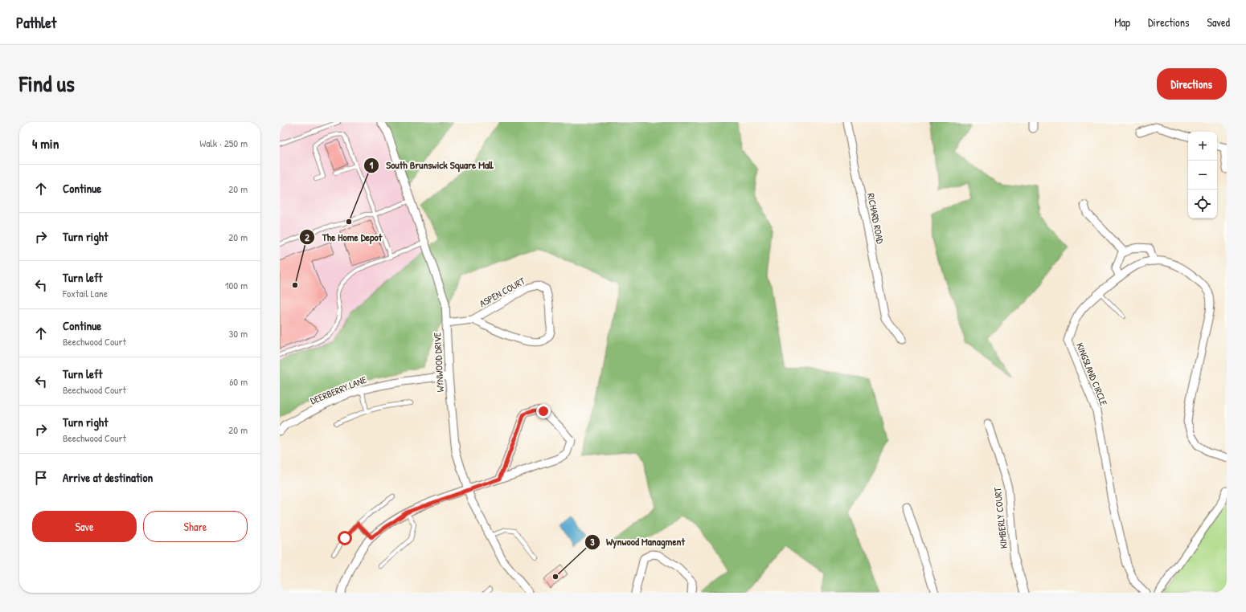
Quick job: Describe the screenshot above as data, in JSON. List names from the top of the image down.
{
  "streets": {
    "street": [
      "RICHARD ROAD",
      "ASPEN COURT",
      "WYNWOOD DRIVE",
      "KINGSLAND CIRCLE",
      "DEERBERRY LANE",
      "KIMBERLY COURT"
    ]
  },
  "crossings": [
    ["ASPEN COURT", "WYNWOOD DRIVE"],
    ["WYNWOOD DRIVE", "DEERBERRY LANE"]
  ],
  "places": ["South Brunswick Square Mall", "The Home Depot", "Wynwood Managment"],
  "page": {
    "header": "Pathlet",
    "nav": ["Map", "Directions", "Saved"],
    "title": "Find us",
    "buttons": [
      "Directions",
      ["Save", "Share"]
    ],
    "heading": ["4 min", "Walk · 250 m"],
    "map_buttons": ["+", "−"],
    "list": [
      ["Continue", "20 m"],
      ["Turn right", "20 m"],
      ["Turn left", "Foxtail Lane", "100 m"],
      ["Continue", "Beechwood Court", "30 m"],
      ["Turn left", "Beechwood Court", "60 m"],
      ["Turn right", "Beechwood Court", "20 m"],
      "Arrive at destination"
    ]
  }
}
